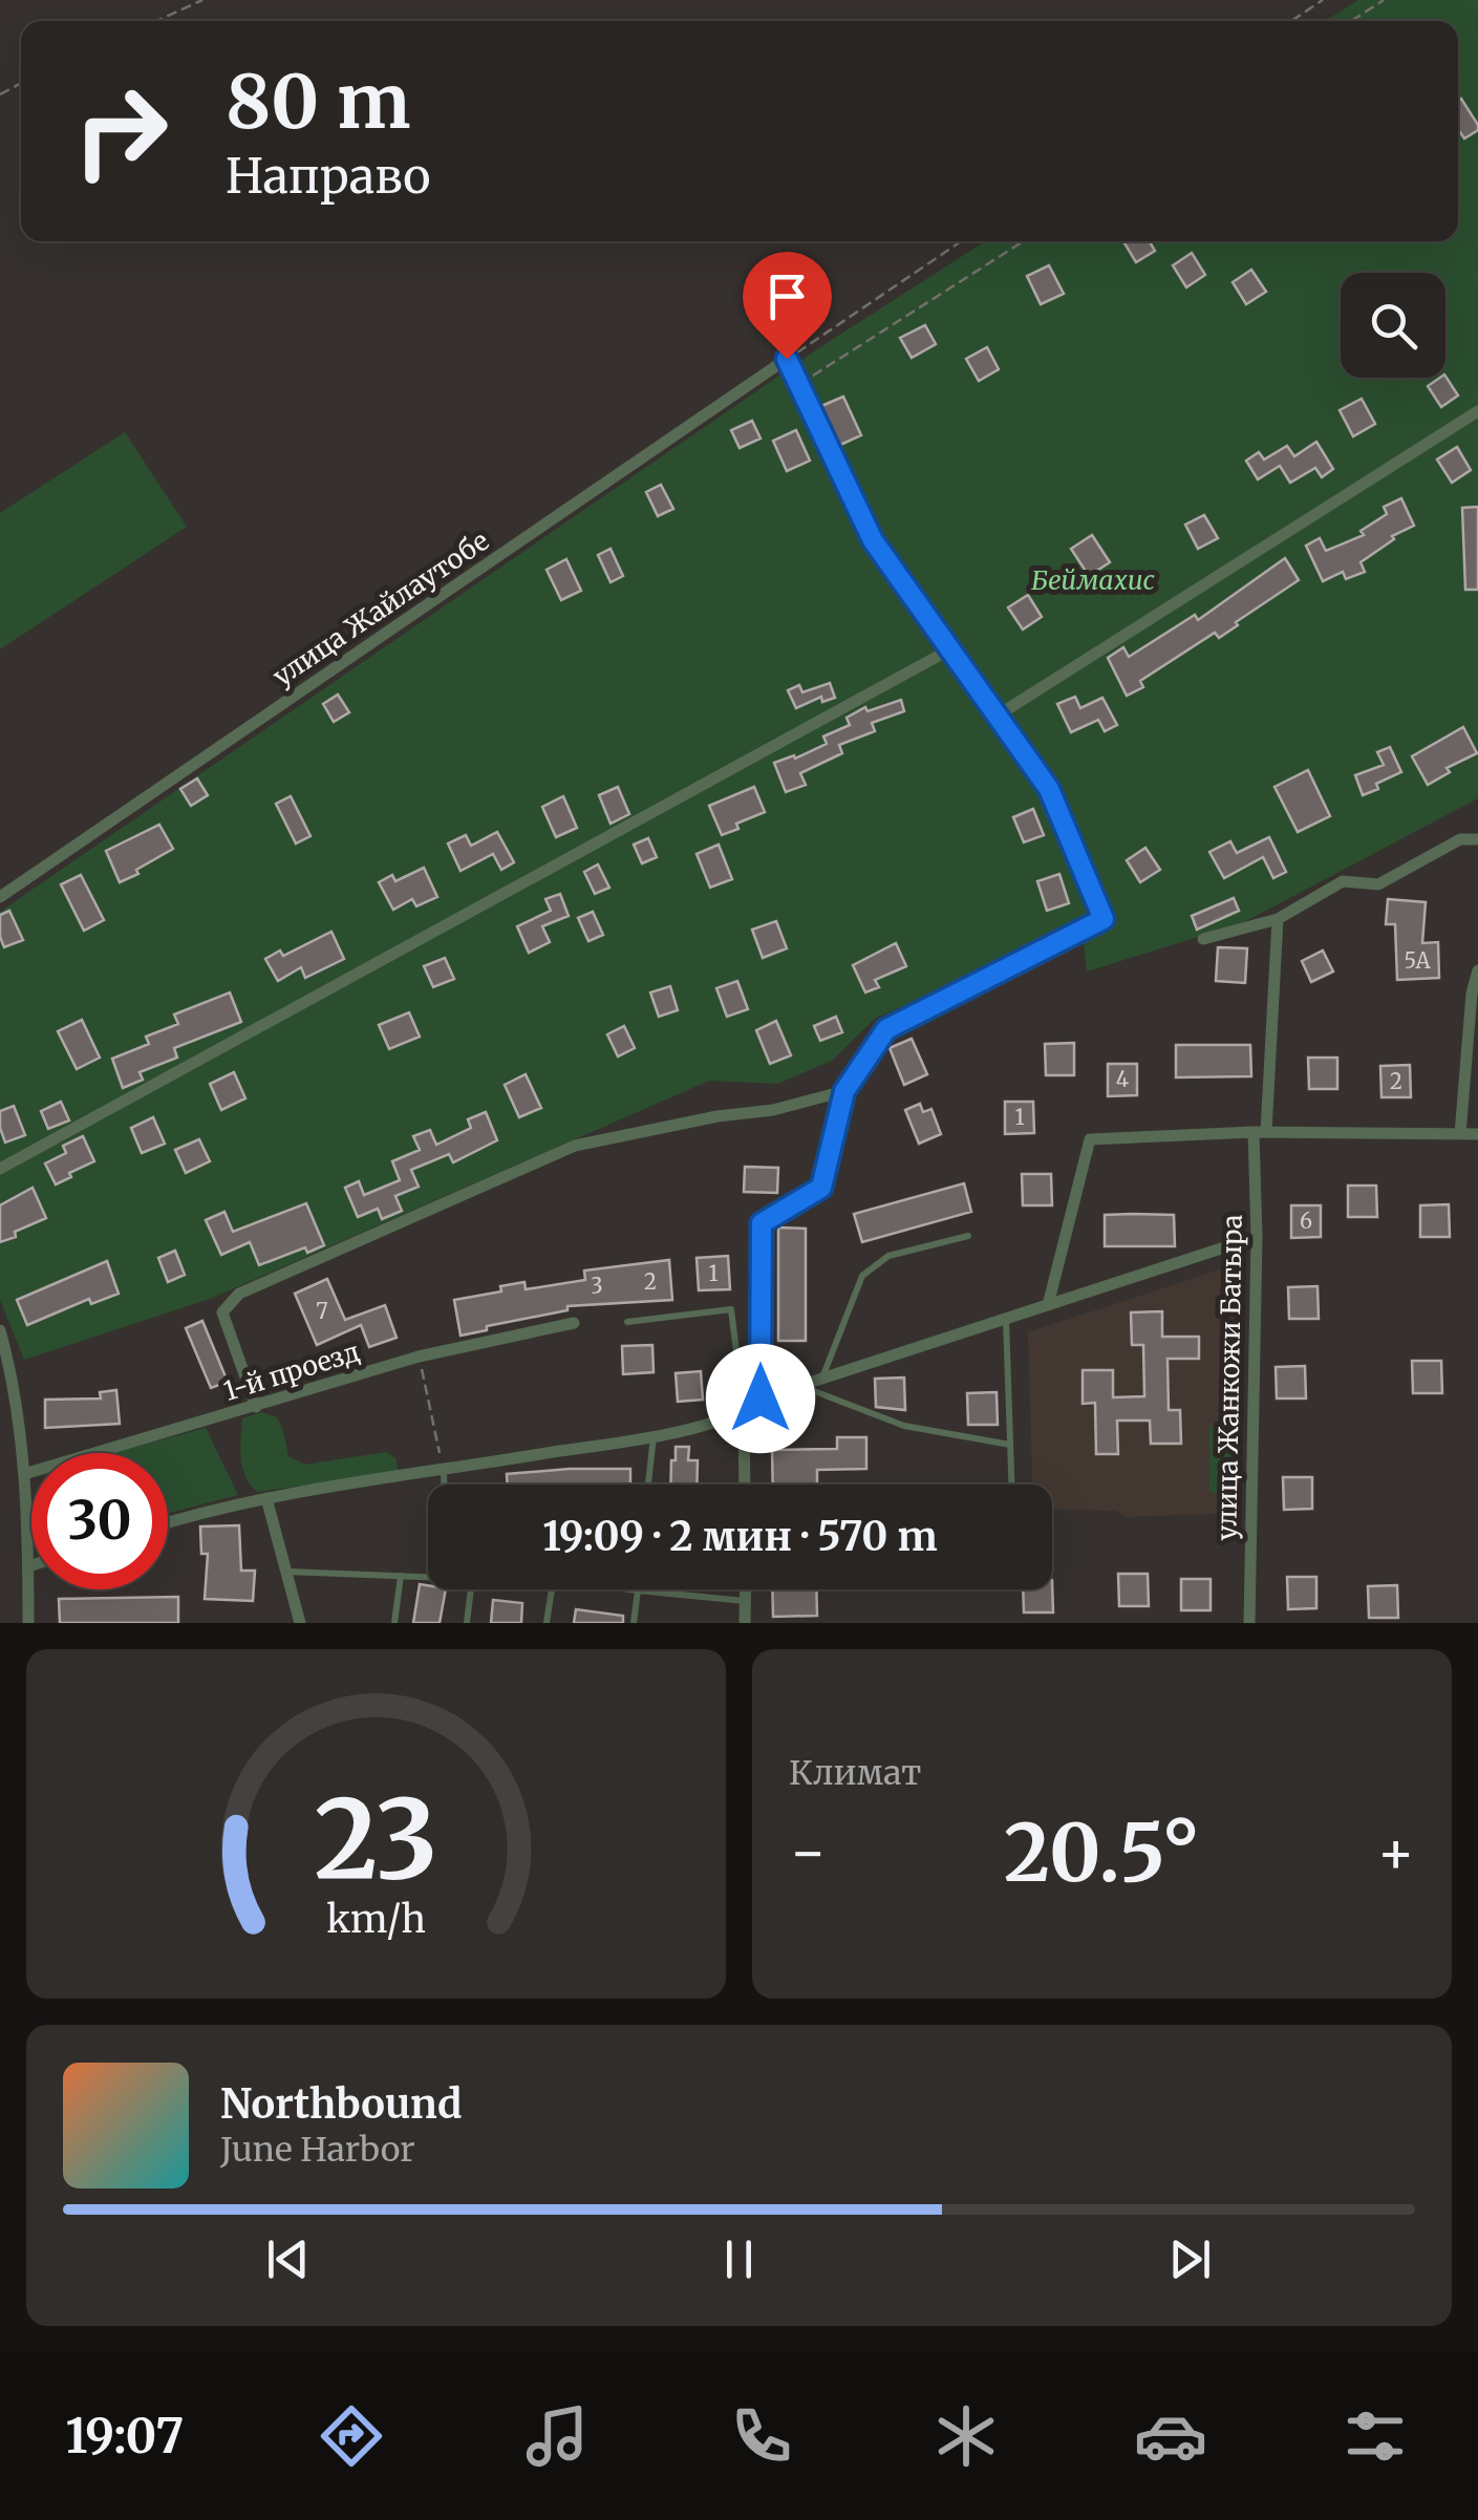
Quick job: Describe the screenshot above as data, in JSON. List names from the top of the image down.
{
  "streets": {
    "street": ["улица Жайлаутобе", "1-й проезд", "улица Жанкожи Батыра"]
  },
  "parks": ["Беймахис"],
  "house_numbers": [
    "5А",
    "4",
    "2",
    "1",
    "6",
    "1",
    "2",
    "3",
    "7"
  ],
  "page": {
    "turn": ["80 m", "Направо"],
    "limit": "30",
    "trip": "19:09 · 2 мин · 570 m",
    "tile": "Климат",
    "heat": ["−", "20.5°", "+"],
    "song": ["Northbound", "June Harbor"],
    "tabs": "19:07",
    "gauge": ["23", "km/h"]
  }
}
